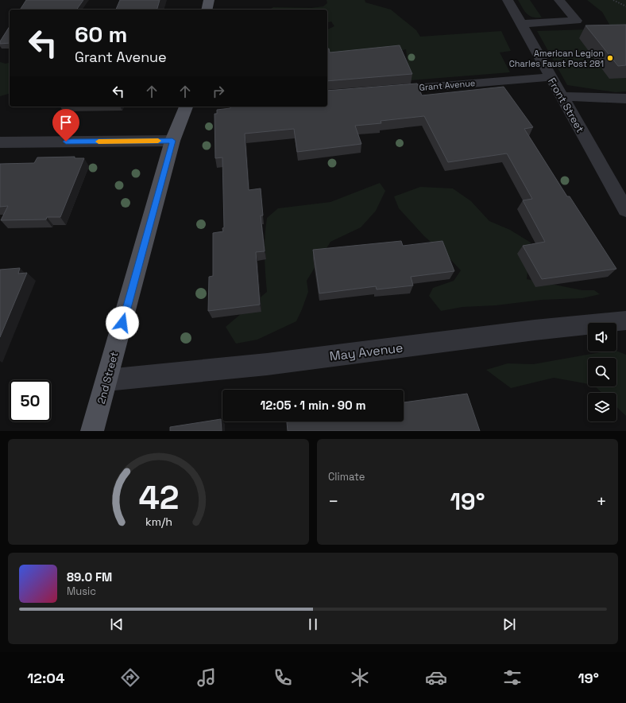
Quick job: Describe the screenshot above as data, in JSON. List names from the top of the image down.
{
  "streets": {
    "main road": ["2nd Street"],
    "street": ["Grant Avenue", "Front Street", "May Avenue"]
  },
  "crossings": [
    ["Grant Avenue", "Front Street"],
    ["May Avenue", "2nd Street"]
  ],
  "places": ["American Legion Charles Faust Post 281"],
  "page": {
    "turn": ["60 m", "Grant Avenue"],
    "limit": "50",
    "trip": "12:05 · 1 min · 90 m",
    "tile": "Climate",
    "heat": ["−", "19°", "+"],
    "song": ["89.0 FM", "Music"],
    "tabs": ["12:04", "19°"],
    "gauge": ["42", "km/h"]
  }
}
